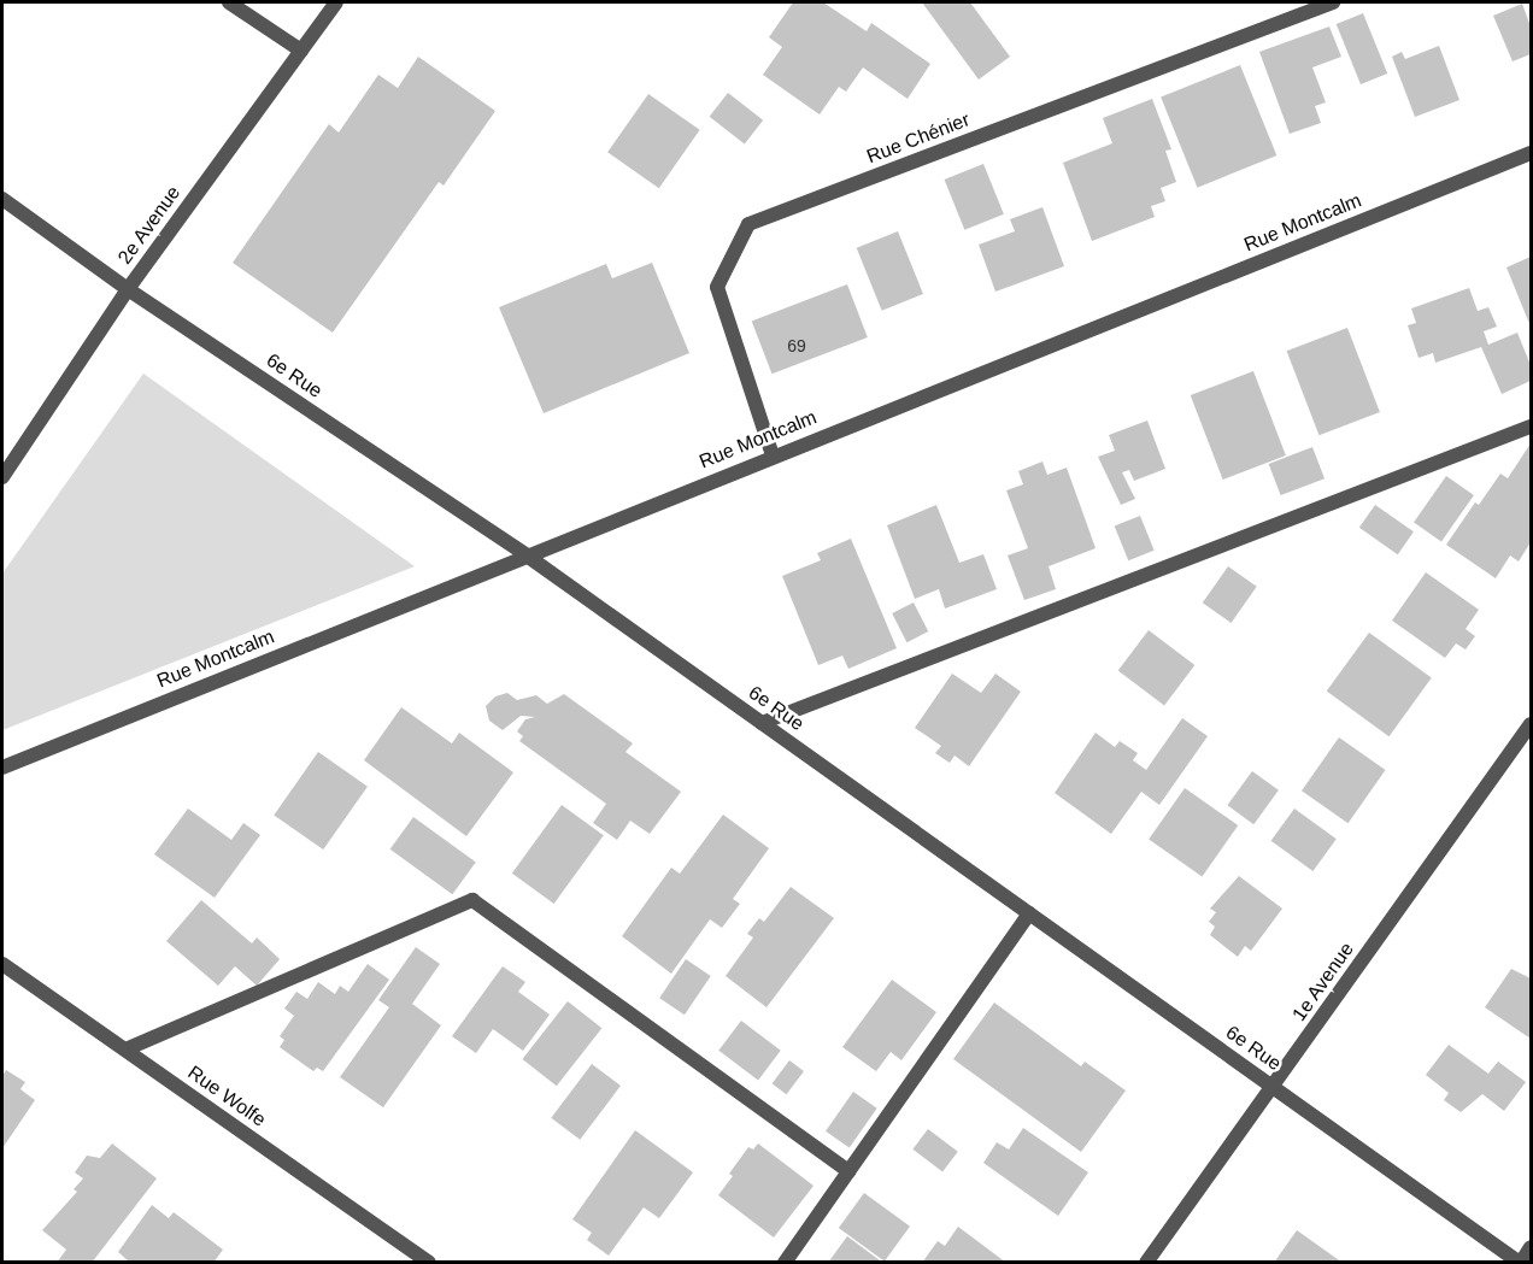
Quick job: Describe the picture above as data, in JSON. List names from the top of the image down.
{
  "streets": {
    "street": [
      "Rue Chénier",
      "Rue Montcalm",
      "2e Avenue",
      "6e Rue",
      "1e Avenue",
      "Rue Wolfe"
    ]
  },
  "crossings": [
    ["Rue Chénier", "Rue Montcalm"],
    ["Rue Montcalm", "6e Rue"],
    ["2e Avenue", "6e Rue"],
    ["6e Rue", "1e Avenue"]
  ],
  "house_numbers": ["69"]
}
